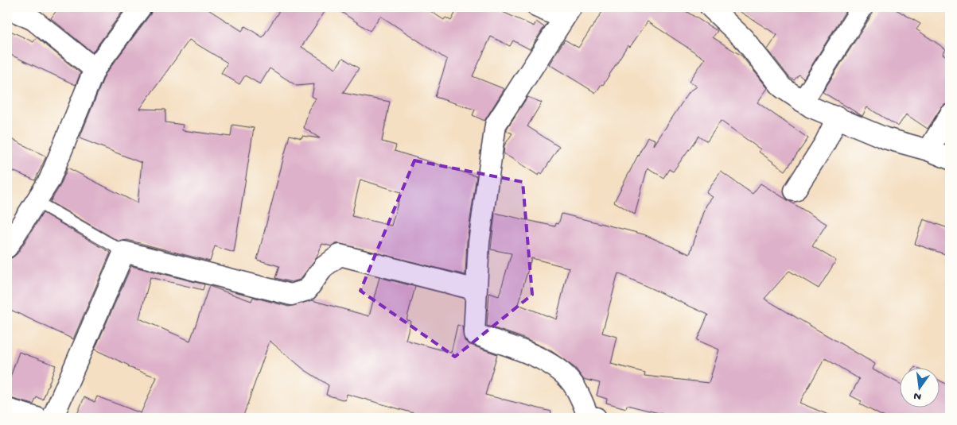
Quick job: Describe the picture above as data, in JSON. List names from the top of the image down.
{
  "north": "bottom"
}
